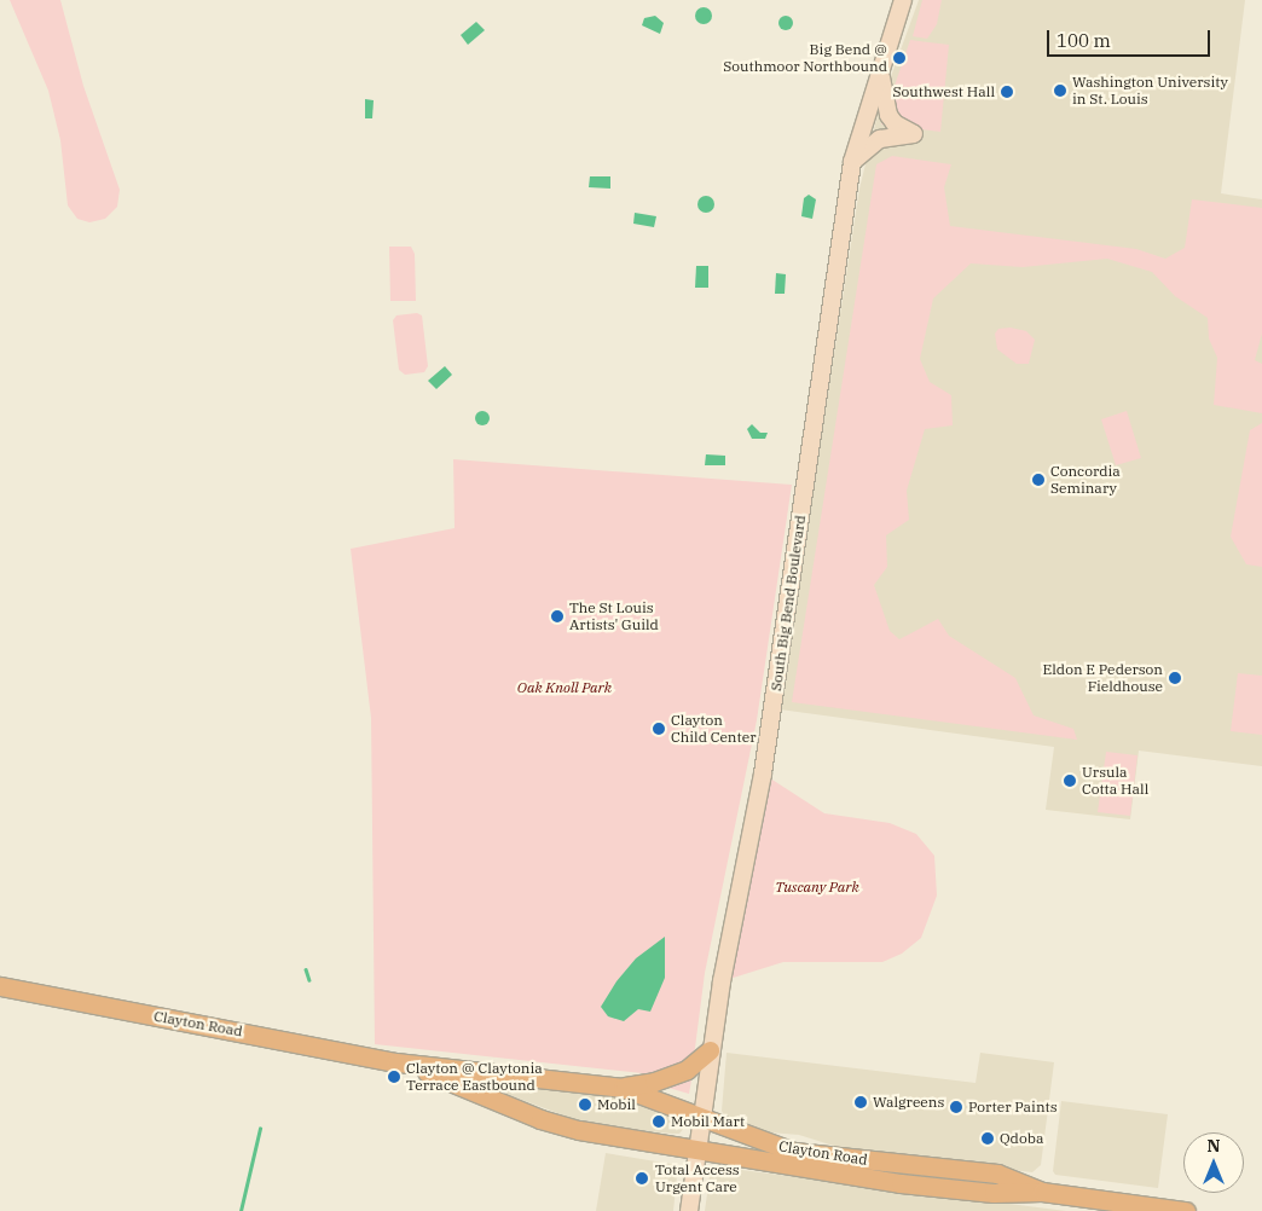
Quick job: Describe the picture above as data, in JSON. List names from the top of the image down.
{
  "streets": {
    "main road": ["South Big Bend Boulevard", "Clayton Road"]
  },
  "crossings": [
    ["South Big Bend Boulevard", "Clayton Road"]
  ],
  "parks": ["Oak Knoll Park", "Tuscany Park"],
  "places": [
    "Big Bend @ Southmoor Northbound",
    "Washington University in St. Louis",
    "Southwest Hall",
    "Concordia Seminary",
    "The St Louis Artists' Guild",
    "Eldon E Pederson Fieldhouse",
    "Clayton Child Center",
    "Ursula Cotta Hall",
    "Clayton @ Claytonia Terrace Eastbound",
    "Walgreens",
    "Mobil",
    "Porter Paints",
    "Mobil Mart",
    "Qdoba",
    "Total Access Urgent Care"
  ],
  "scale_bar": "100 m",
  "north": "top"
}
